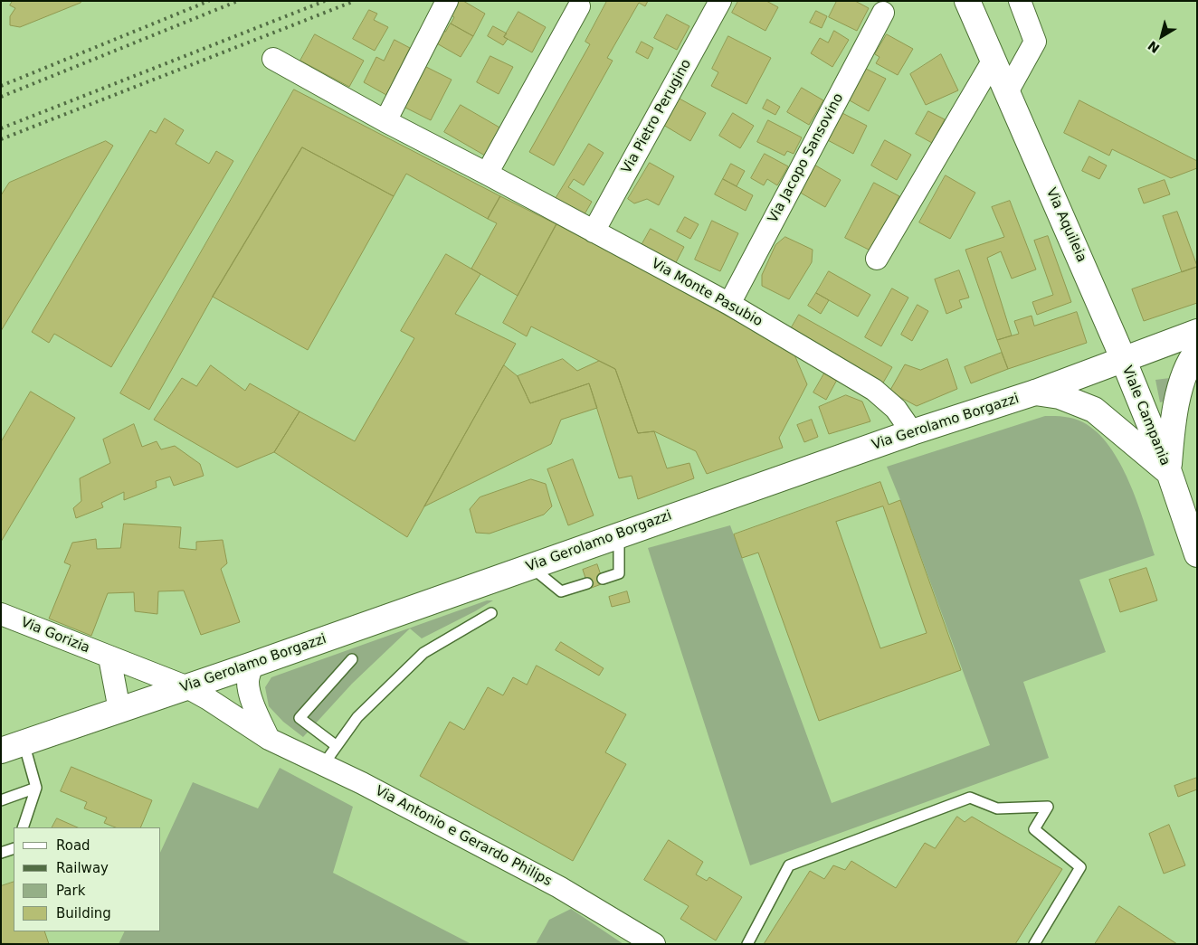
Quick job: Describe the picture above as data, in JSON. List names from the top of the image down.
{
  "streets": {
    "main road": ["Via Aquileia", "Viale Campania", "Via Gerolamo Borgazzi"],
    "street": [
      "Via Pietro Perugino",
      "Via Jacopo Sansovino",
      "Via Monte Pasubio",
      "Via Gorizia",
      "Via Antonio e Gerardo Philips"
    ]
  },
  "crossings": [
    ["Via Pietro Perugino", "Via Monte Pasubio"],
    ["Via Jacopo Sansovino", "Via Monte Pasubio"],
    ["Via Aquileia", "Viale Campania"],
    ["Via Aquileia", "Via Gerolamo Borgazzi"],
    ["Via Monte Pasubio", "Via Gerolamo Borgazzi"],
    ["Viale Campania", "Via Gerolamo Borgazzi"],
    ["Via Gerolamo Borgazzi", "Via Gorizia"],
    ["Via Gerolamo Borgazzi", "Via Antonio e Gerardo Philips"],
    ["Via Gorizia", "Via Antonio e Gerardo Philips"]
  ],
  "legend": [
    "Road",
    "Railway",
    "Park",
    "Building"
  ],
  "north": "bottom left"
}
